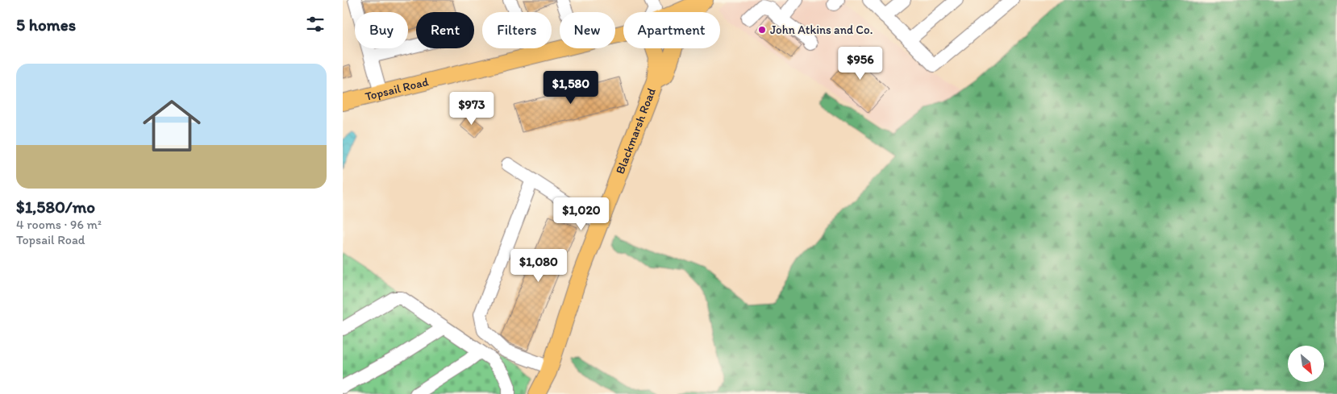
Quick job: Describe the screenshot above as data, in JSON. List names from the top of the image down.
{
  "streets": {
    "main road": ["Topsail Road", "Blackmarsh Road"]
  },
  "places": ["John Atkins and Co."],
  "north": "bottom right",
  "page": {
    "heading": "5 homes",
    "chip": [
      "Buy",
      "Rent",
      "Filters",
      "New",
      "Apartment"
    ],
    "price": [
      "$956",
      "$1,580",
      "$973",
      "$1,020",
      "$1,080"
    ],
    "list": [
      {
        "name": "$1,580/mo",
        "note": "4 rooms · 96 m² · Topsail Road"
      }
    ]
  }
}
